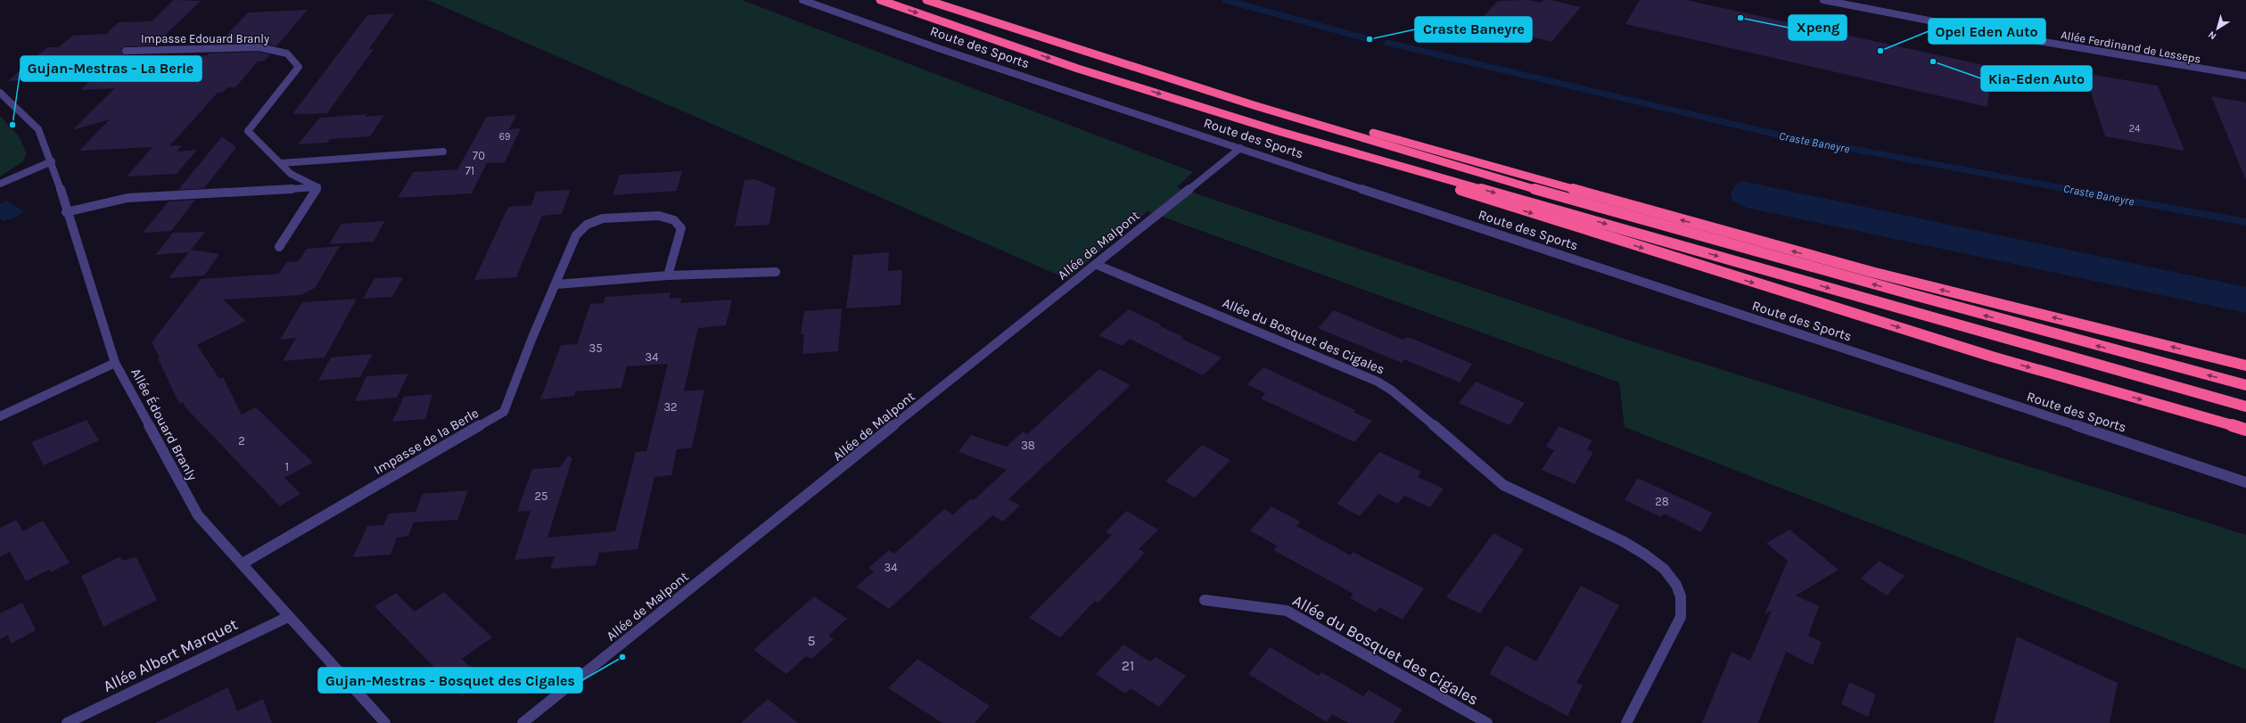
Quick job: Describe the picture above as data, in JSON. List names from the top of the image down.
{
  "streets": {
    "street": [
      "Impasse Edouard Branly",
      "Allée Ferdinand de Lesseps",
      "Route des Sports",
      "Allée de Malpont",
      "Allée du Bosquet des Cigales",
      "Allée Édouard Branly",
      "Impasse de la Berle",
      "Allée Albert Marquet"
    ]
  },
  "crossings": [
    ["Route des Sports", "Allée de Malpont"],
    ["Allée de Malpont", "Allée du Bosquet des Cigales"],
    ["Allée Édouard Branly", "Impasse de la Berle"],
    ["Allée Édouard Branly", "Allée Albert Marquet"]
  ],
  "water": ["Craste Baneyre"],
  "places": [
    "Xpeng",
    "Craste Baneyre",
    "Opel Eden Auto",
    "Kia-Eden Auto",
    "Gujan-Mestras - La Berle",
    "Gujan-Mestras - Bosquet des Cigales"
  ],
  "house_numbers": [
    "24",
    "69",
    "70",
    "71",
    "35",
    "34",
    "32",
    "2",
    "38",
    "1",
    "25",
    "28",
    "34",
    "5",
    "21"
  ],
  "north": "bottom left"
}
